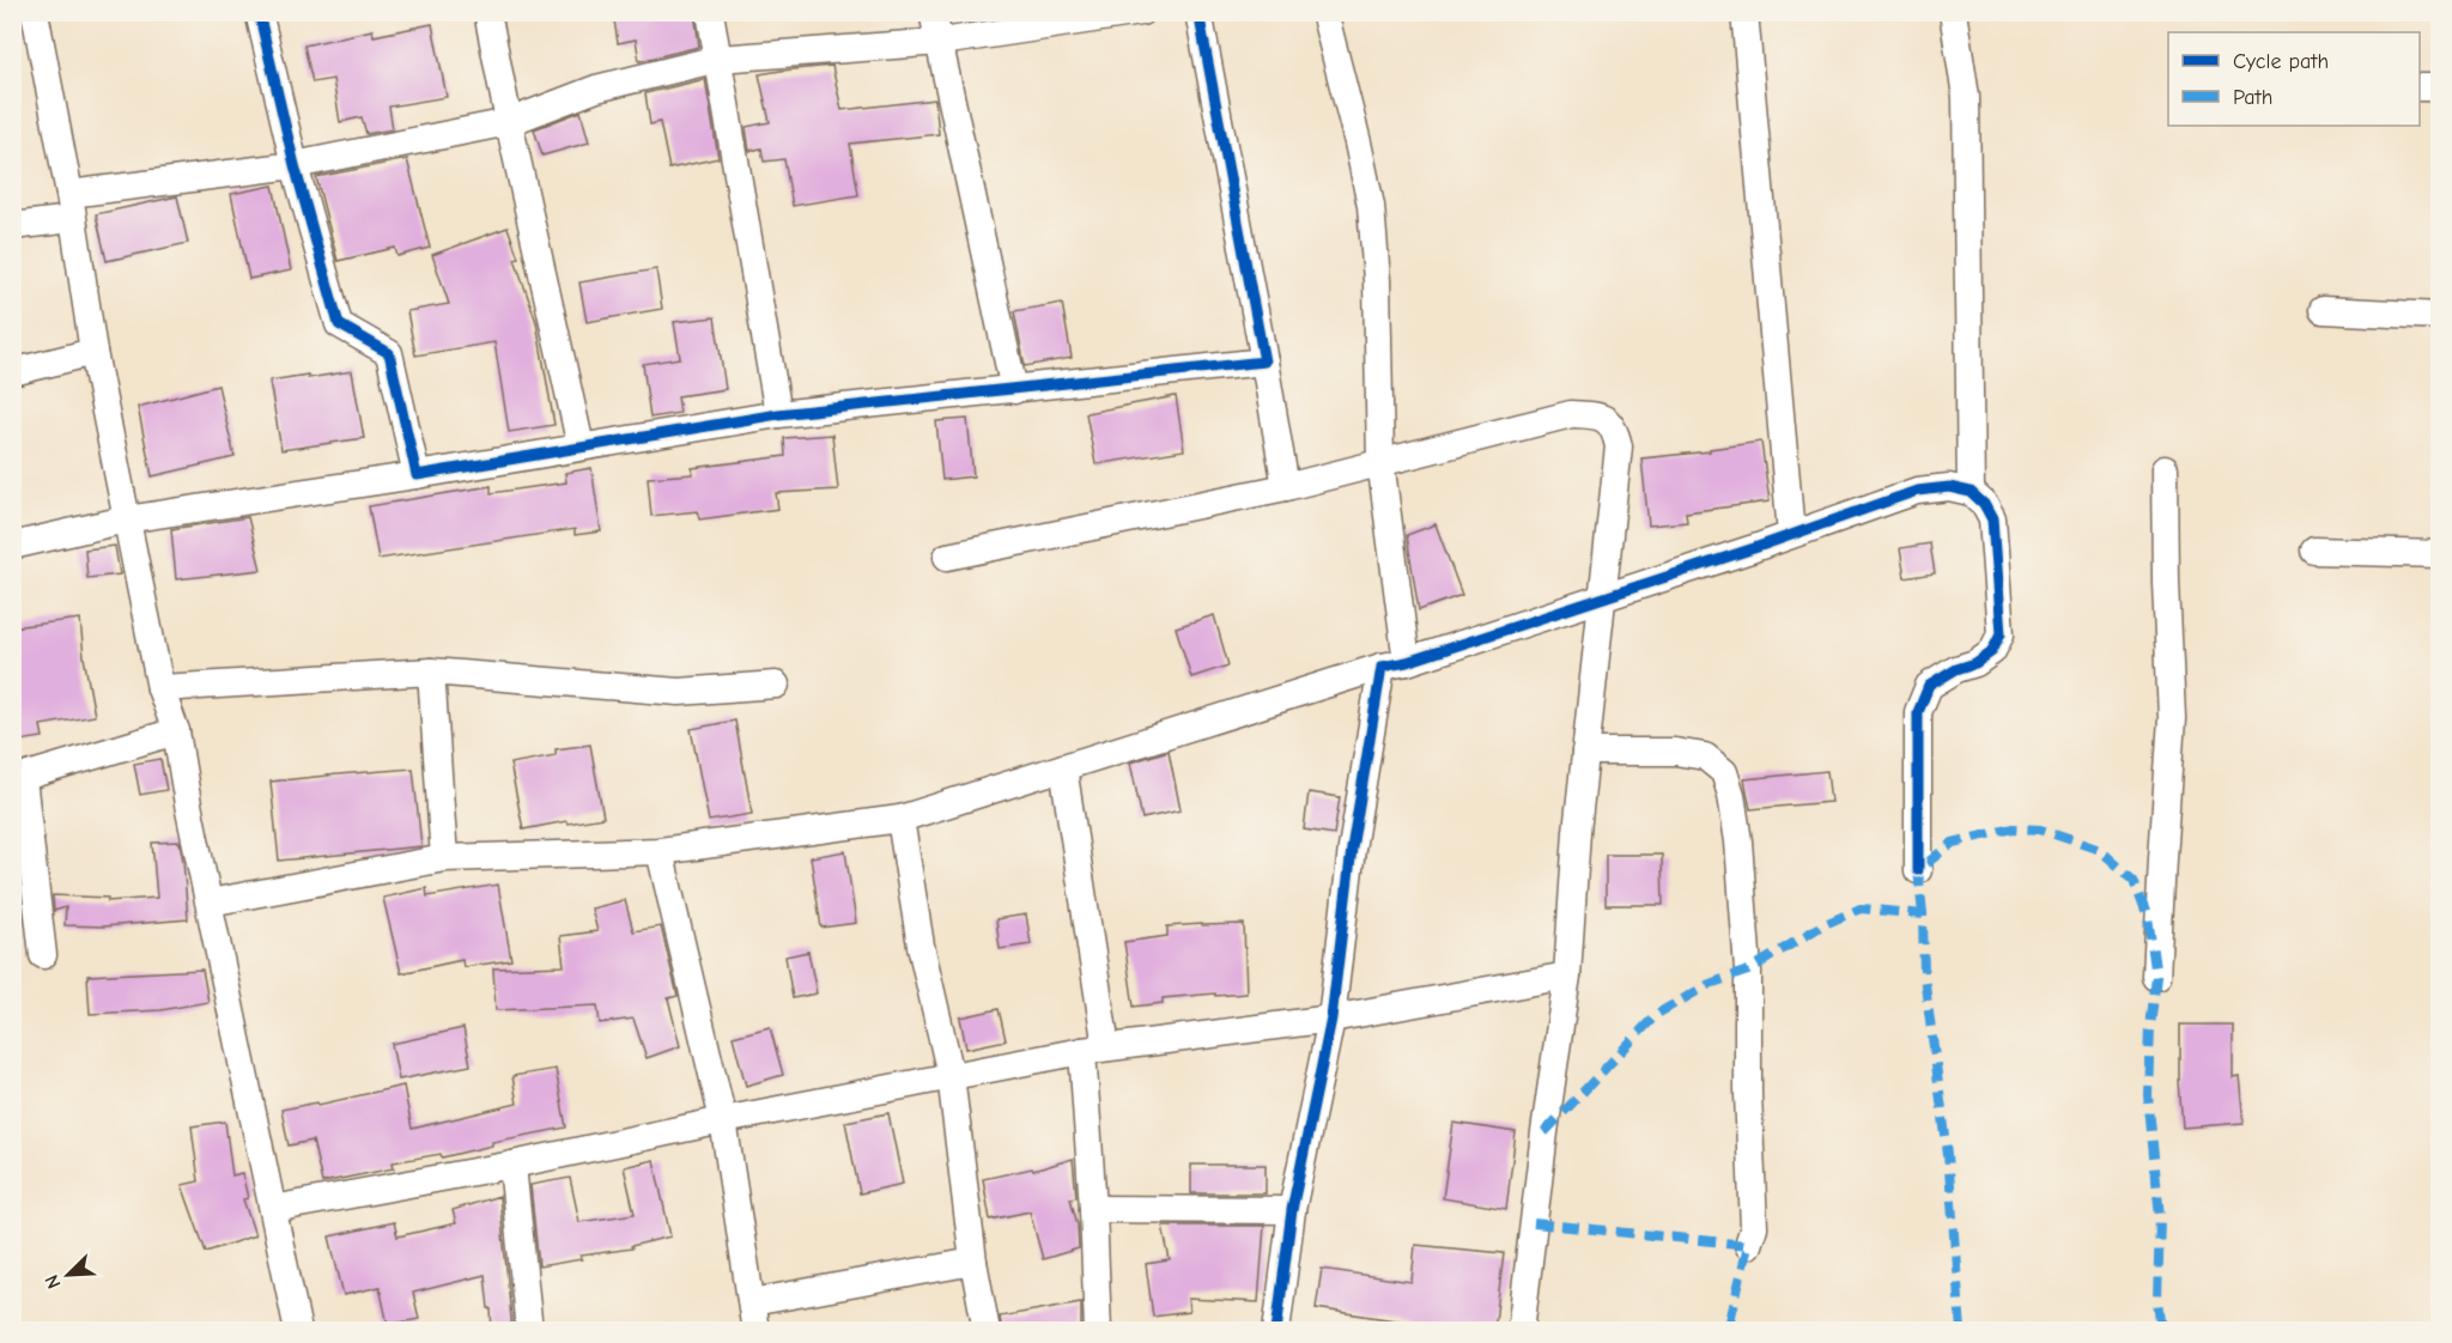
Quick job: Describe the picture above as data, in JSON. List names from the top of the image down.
{
  "legend": ["Cycle path", "Path"],
  "north": "bottom left"
}
